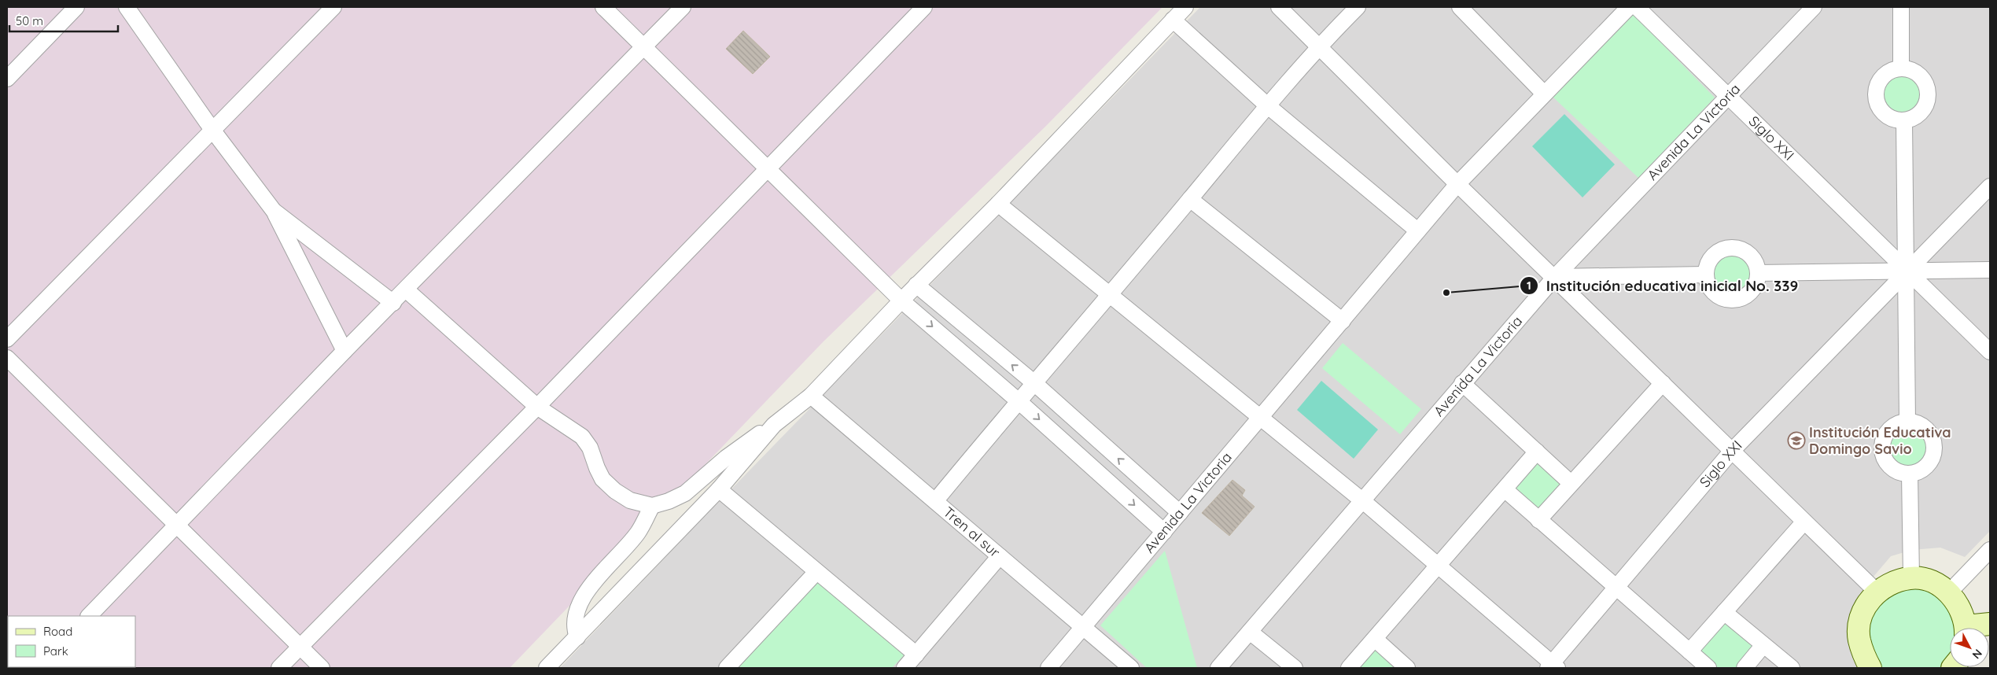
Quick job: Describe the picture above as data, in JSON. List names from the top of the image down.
{
  "streets": {
    "street": ["Avenida La Victoria", "Siglo XXI", "Tren al sur"]
  },
  "crossings": [
    ["Avenida La Victoria", "Siglo XXI"],
    ["Avenida La Victoria", "Tren al sur"]
  ],
  "places": {
    "other": ["Institución educativa inicial No. 339"],
    "school or university": ["Institución Educativa Domingo Savio"]
  },
  "legend": ["Road", "Park"],
  "scale_bar": "50 m",
  "north": "bottom right"
}
